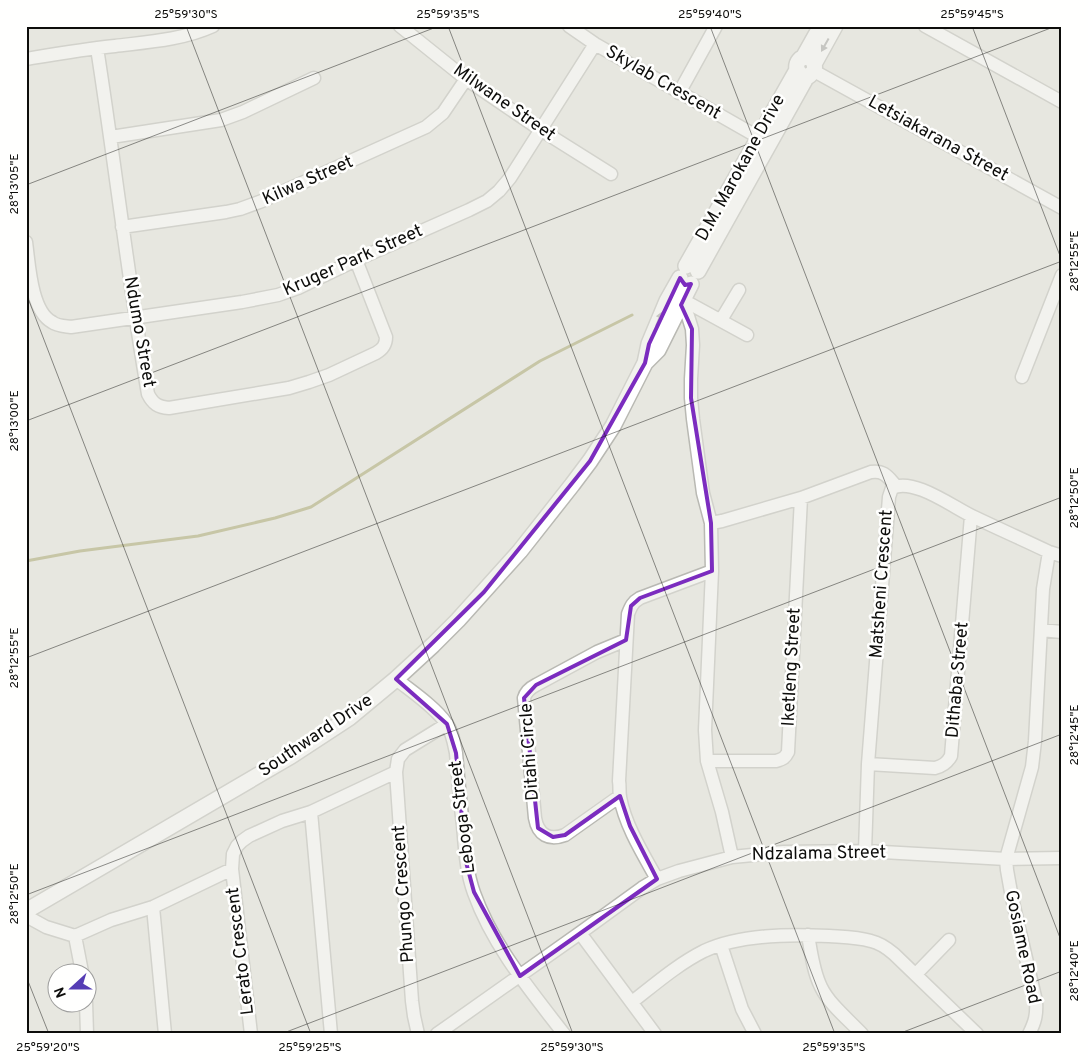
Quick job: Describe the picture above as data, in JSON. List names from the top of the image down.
{
  "streets": {
    "main road": ["D.M. Marokane Drive", "Southward Drive"],
    "street": [
      "Skylab Crescent",
      "Milwane Street",
      "Letsiakarana Street",
      "Kilwa Street",
      "Kruger Park Street",
      "Ndumo Street",
      "Matsheni Crescent",
      "Iketleng Street",
      "Dithaba Street",
      "Ditahi Circle",
      "Leboga Street",
      "Ndzalama Street",
      "Phungo Crescent",
      "Gosiame Road",
      "Lerato Crescent"
    ]
  },
  "crossings": [
    ["Skylab Crescent", "D.M. Marokane Drive"],
    ["Skylab Crescent", "Kruger Park Street"],
    ["Milwane Street", "Kilwa Street"],
    ["Milwane Street", "Kruger Park Street"],
    ["Letsiakarana Street", "D.M. Marokane Drive"],
    ["D.M. Marokane Drive", "Southward Drive"],
    ["Kilwa Street", "Ndumo Street"],
    ["Kruger Park Street", "Ndumo Street"],
    ["Matsheni Crescent", "Dithaba Street"],
    ["Matsheni Crescent", "Ndzalama Street"],
    ["Leboga Street", "Ndzalama Street"],
    ["Leboga Street", "Phungo Crescent"],
    ["Ndzalama Street", "Gosiame Road"]
  ],
  "north": "left",
  "coordinates": [
    "25°59'30\"S",
    "25°59'35\"S",
    "25°59'40\"S",
    "25°59'45\"S",
    "28°13'05\"E",
    "28°12'55\"E",
    "28°13'00\"E",
    "28°12'50\"E",
    "28°12'45\"E",
    "28°12'40\"E",
    "25°59'20\"S",
    "25°59'25\"S"
  ]
}
